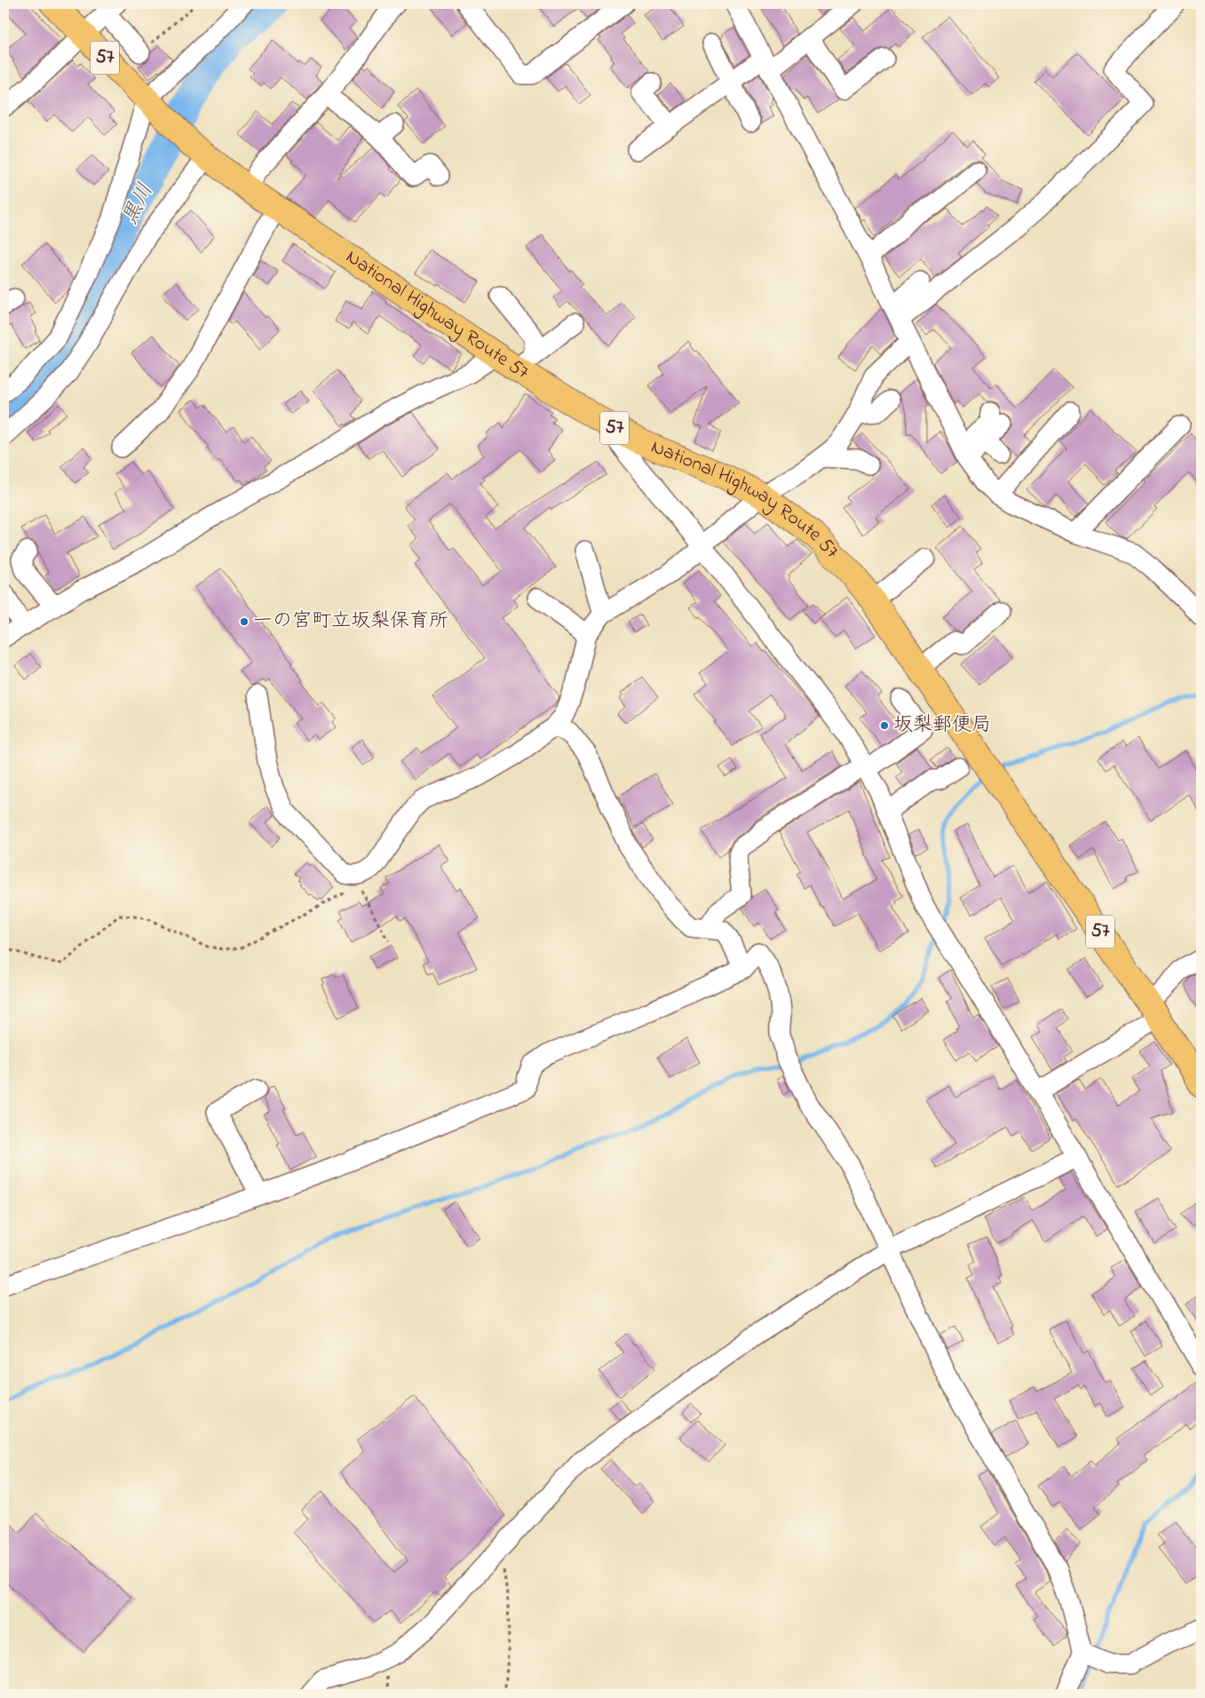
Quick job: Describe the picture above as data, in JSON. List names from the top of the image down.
{
  "streets": {
    "highway": ["57", "National Highway Route 57"]
  },
  "water": ["黒川"],
  "places": ["一の宮町立坂梨保育所", "坂梨郵便局"]
}
